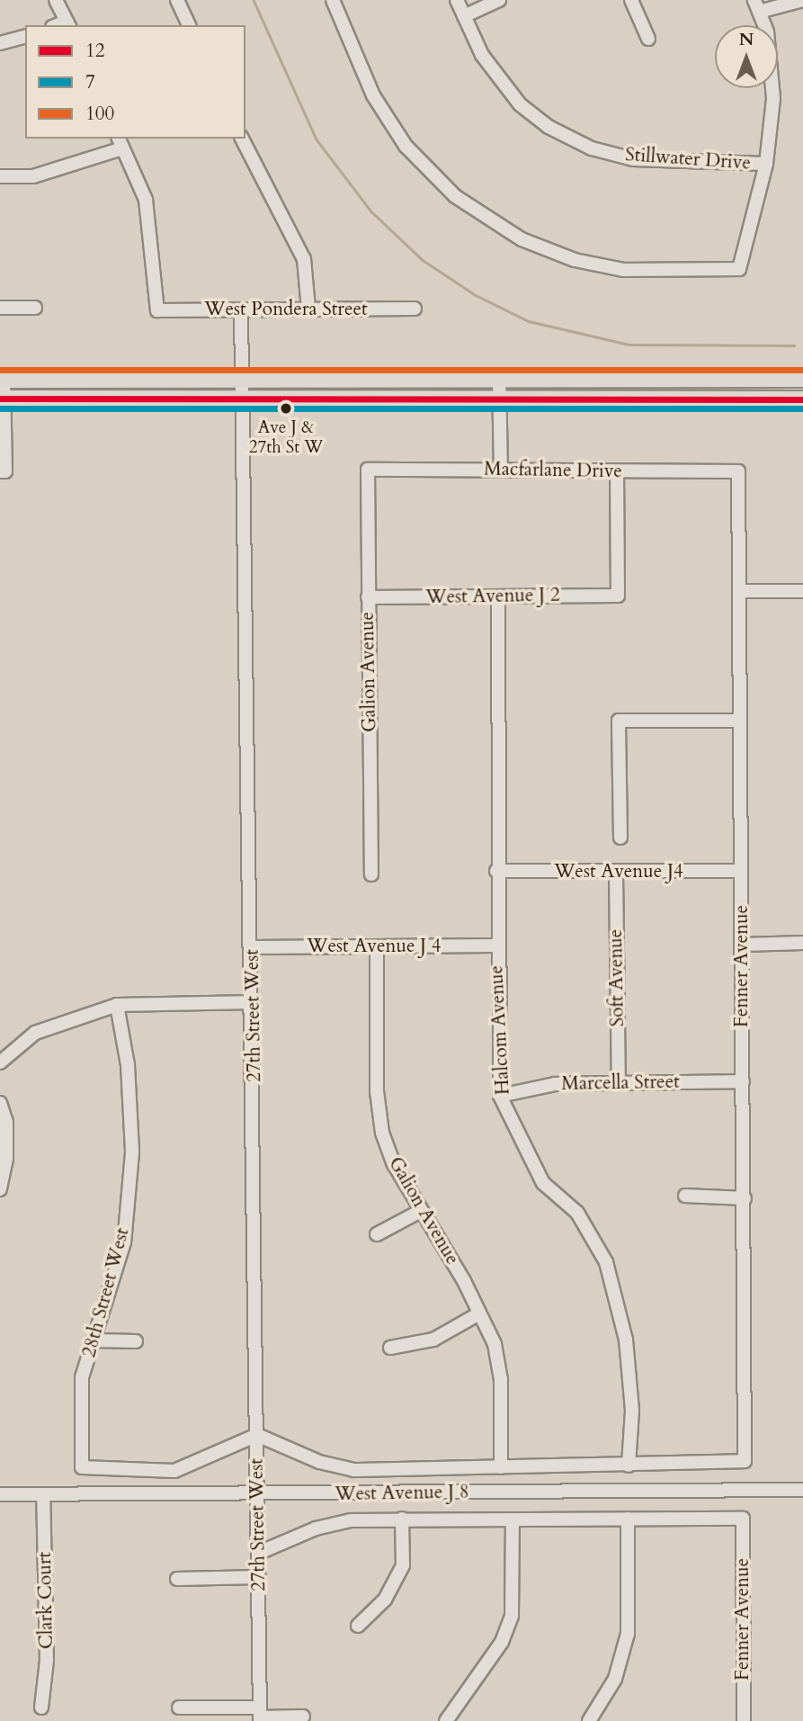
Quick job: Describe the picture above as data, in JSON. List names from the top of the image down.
{
  "streets": {
    "street": [
      "Stillwater Drive",
      "West Pondera Street",
      "Macfarlane Drive",
      "West Avenue J 2",
      "Galion Avenue",
      "West Avenue J4",
      "West Avenue J 4",
      "Fenner Avenue",
      "Soft Avenue",
      "27th Street West",
      "Halcom Avenue",
      "Marcella Street",
      "28th Street West",
      "West Avenue J 8",
      "Clark Court"
    ]
  },
  "crossings": [
    ["West Pondera Street", "27th Street West"],
    ["Macfarlane Drive", "West Avenue J 2"],
    ["Macfarlane Drive", "Galion Avenue"],
    ["Macfarlane Drive", "Fenner Avenue"],
    ["West Avenue J 2", "Galion Avenue"],
    ["West Avenue J 2", "Halcom Avenue"],
    ["Galion Avenue", "West Avenue J 4"],
    ["West Avenue J4", "Fenner Avenue"],
    ["West Avenue J4", "Soft Avenue"],
    ["West Avenue J4", "Halcom Avenue"],
    ["West Avenue J 4", "27th Street West"],
    ["West Avenue J 4", "Halcom Avenue"],
    ["Fenner Avenue", "Halcom Avenue"],
    ["Fenner Avenue", "Marcella Street"],
    ["Soft Avenue", "Marcella Street"],
    ["27th Street West", "28th Street West"],
    ["27th Street West", "West Avenue J 8"],
    ["Halcom Avenue", "Marcella Street"],
    ["West Avenue J 8", "Clark Court"]
  ],
  "places": ["Ave J & 27th St W"],
  "lines": ["transit line 100", "transit line 12", "transit line 7"],
  "legend": ["12", "7", "100"],
  "north": "top"
}
